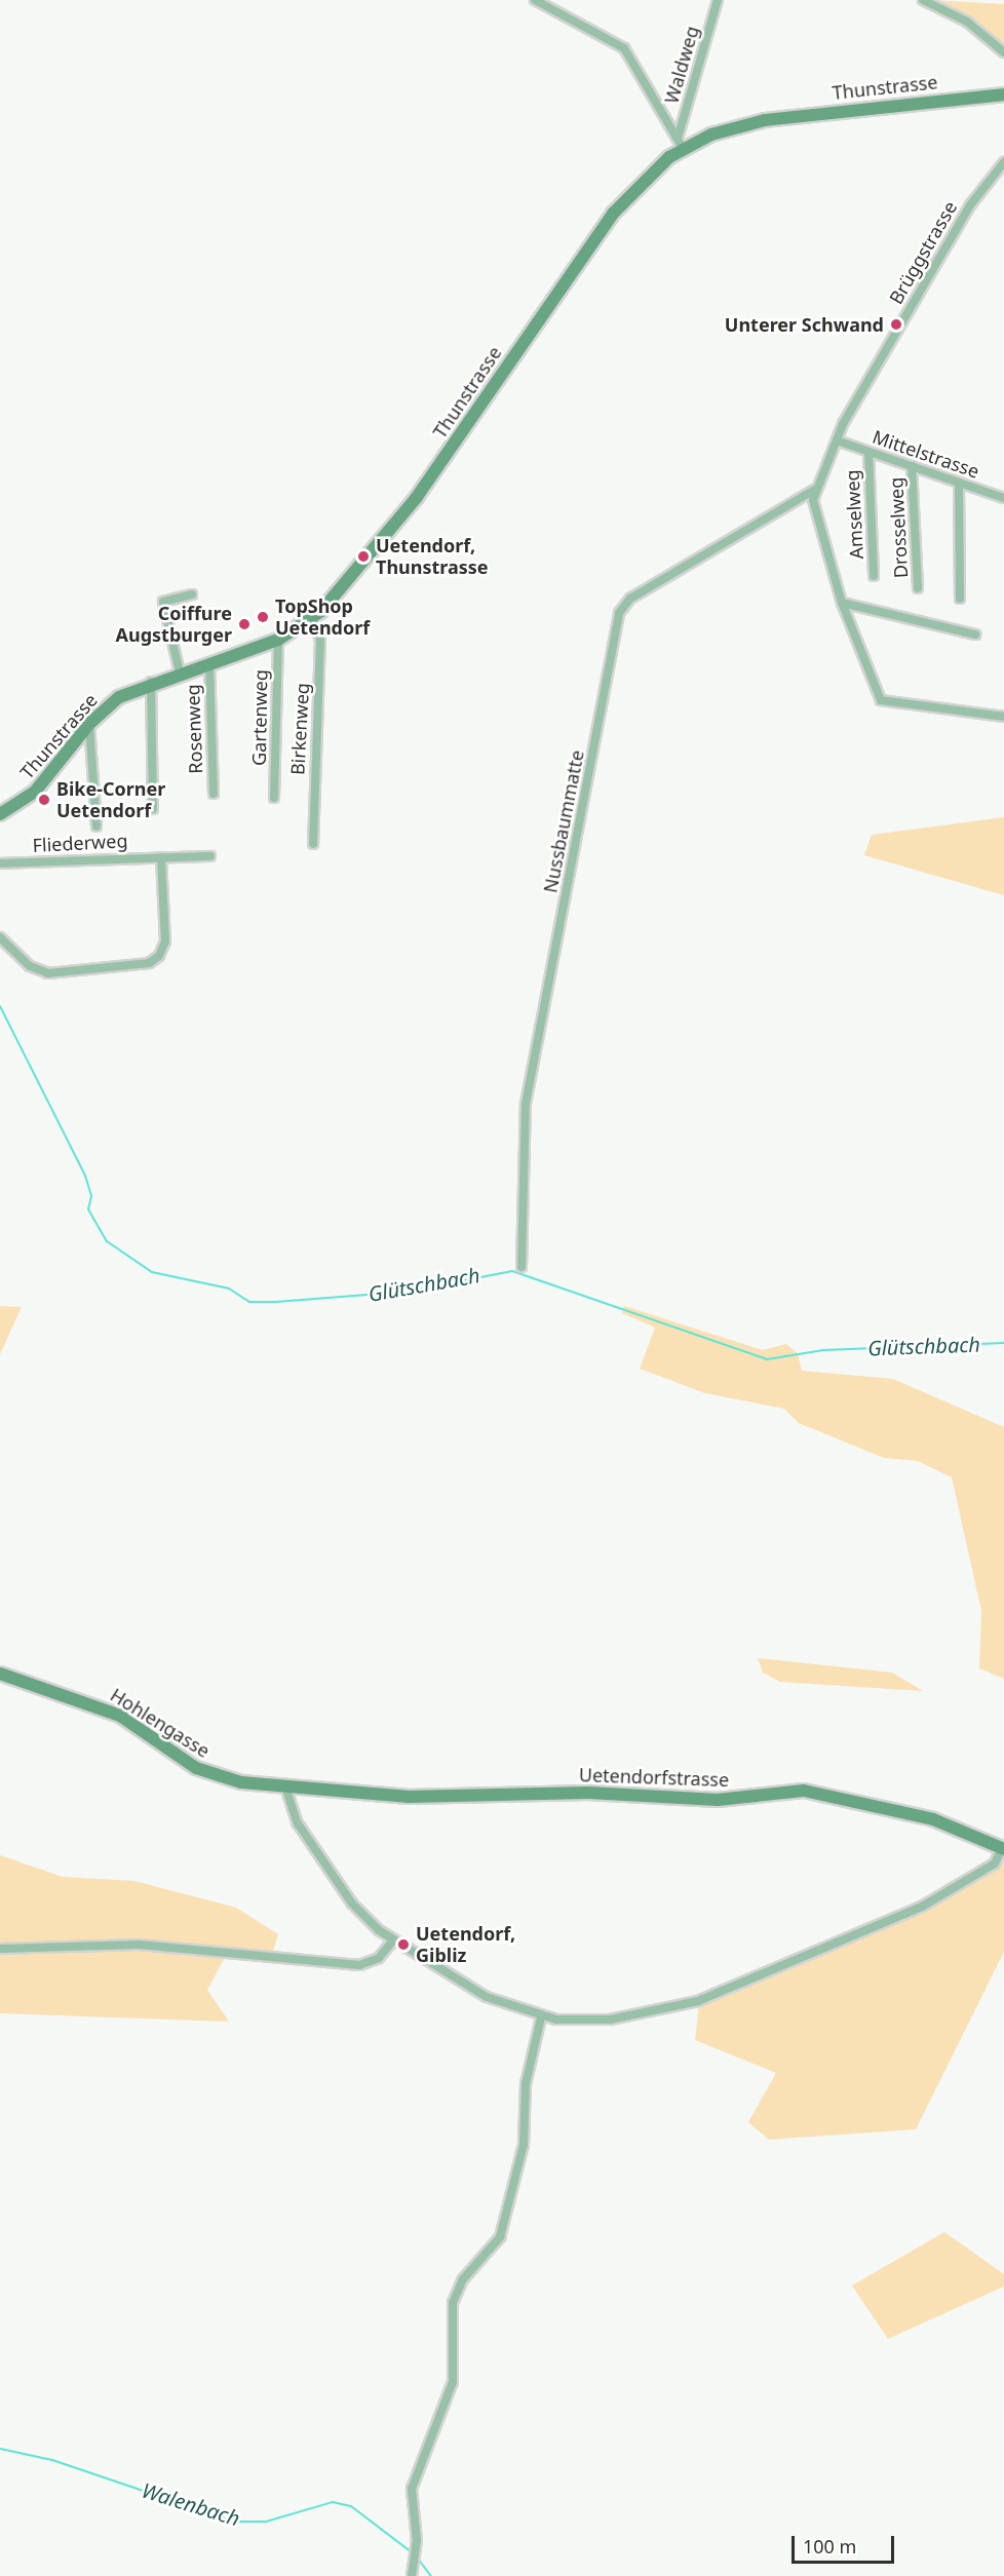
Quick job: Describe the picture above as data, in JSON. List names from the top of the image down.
{
  "streets": {
    "main road": ["Thunstrasse", "Hohlengasse", "Uetendorfstrasse"],
    "street": [
      "Waldweg",
      "Brüggstrasse",
      "Mittelstrasse",
      "Amselweg",
      "Drosselweg",
      "Gartenweg",
      "Rosenweg",
      "Birkenweg",
      "Nussbaummatte",
      "Fliederweg"
    ]
  },
  "crossings": [
    ["Waldweg", "Thunstrasse"],
    ["Thunstrasse", "Gartenweg"],
    ["Thunstrasse", "Rosenweg"],
    ["Thunstrasse", "Birkenweg"],
    ["Brüggstrasse", "Mittelstrasse"],
    ["Brüggstrasse", "Nussbaummatte"],
    ["Mittelstrasse", "Amselweg"],
    ["Mittelstrasse", "Drosselweg"],
    ["Hohlengasse", "Uetendorfstrasse"]
  ],
  "water": ["Glütschbach", "Walenbach"],
  "places": [
    "Unterer Schwand",
    "Uetendorf, Thunstrasse",
    "TopShop Uetendorf",
    "Coiffure Augstburger",
    "Bike-Corner Uetendorf",
    "Uetendorf, Gibliz"
  ],
  "scale_bar": "100 m"
}
